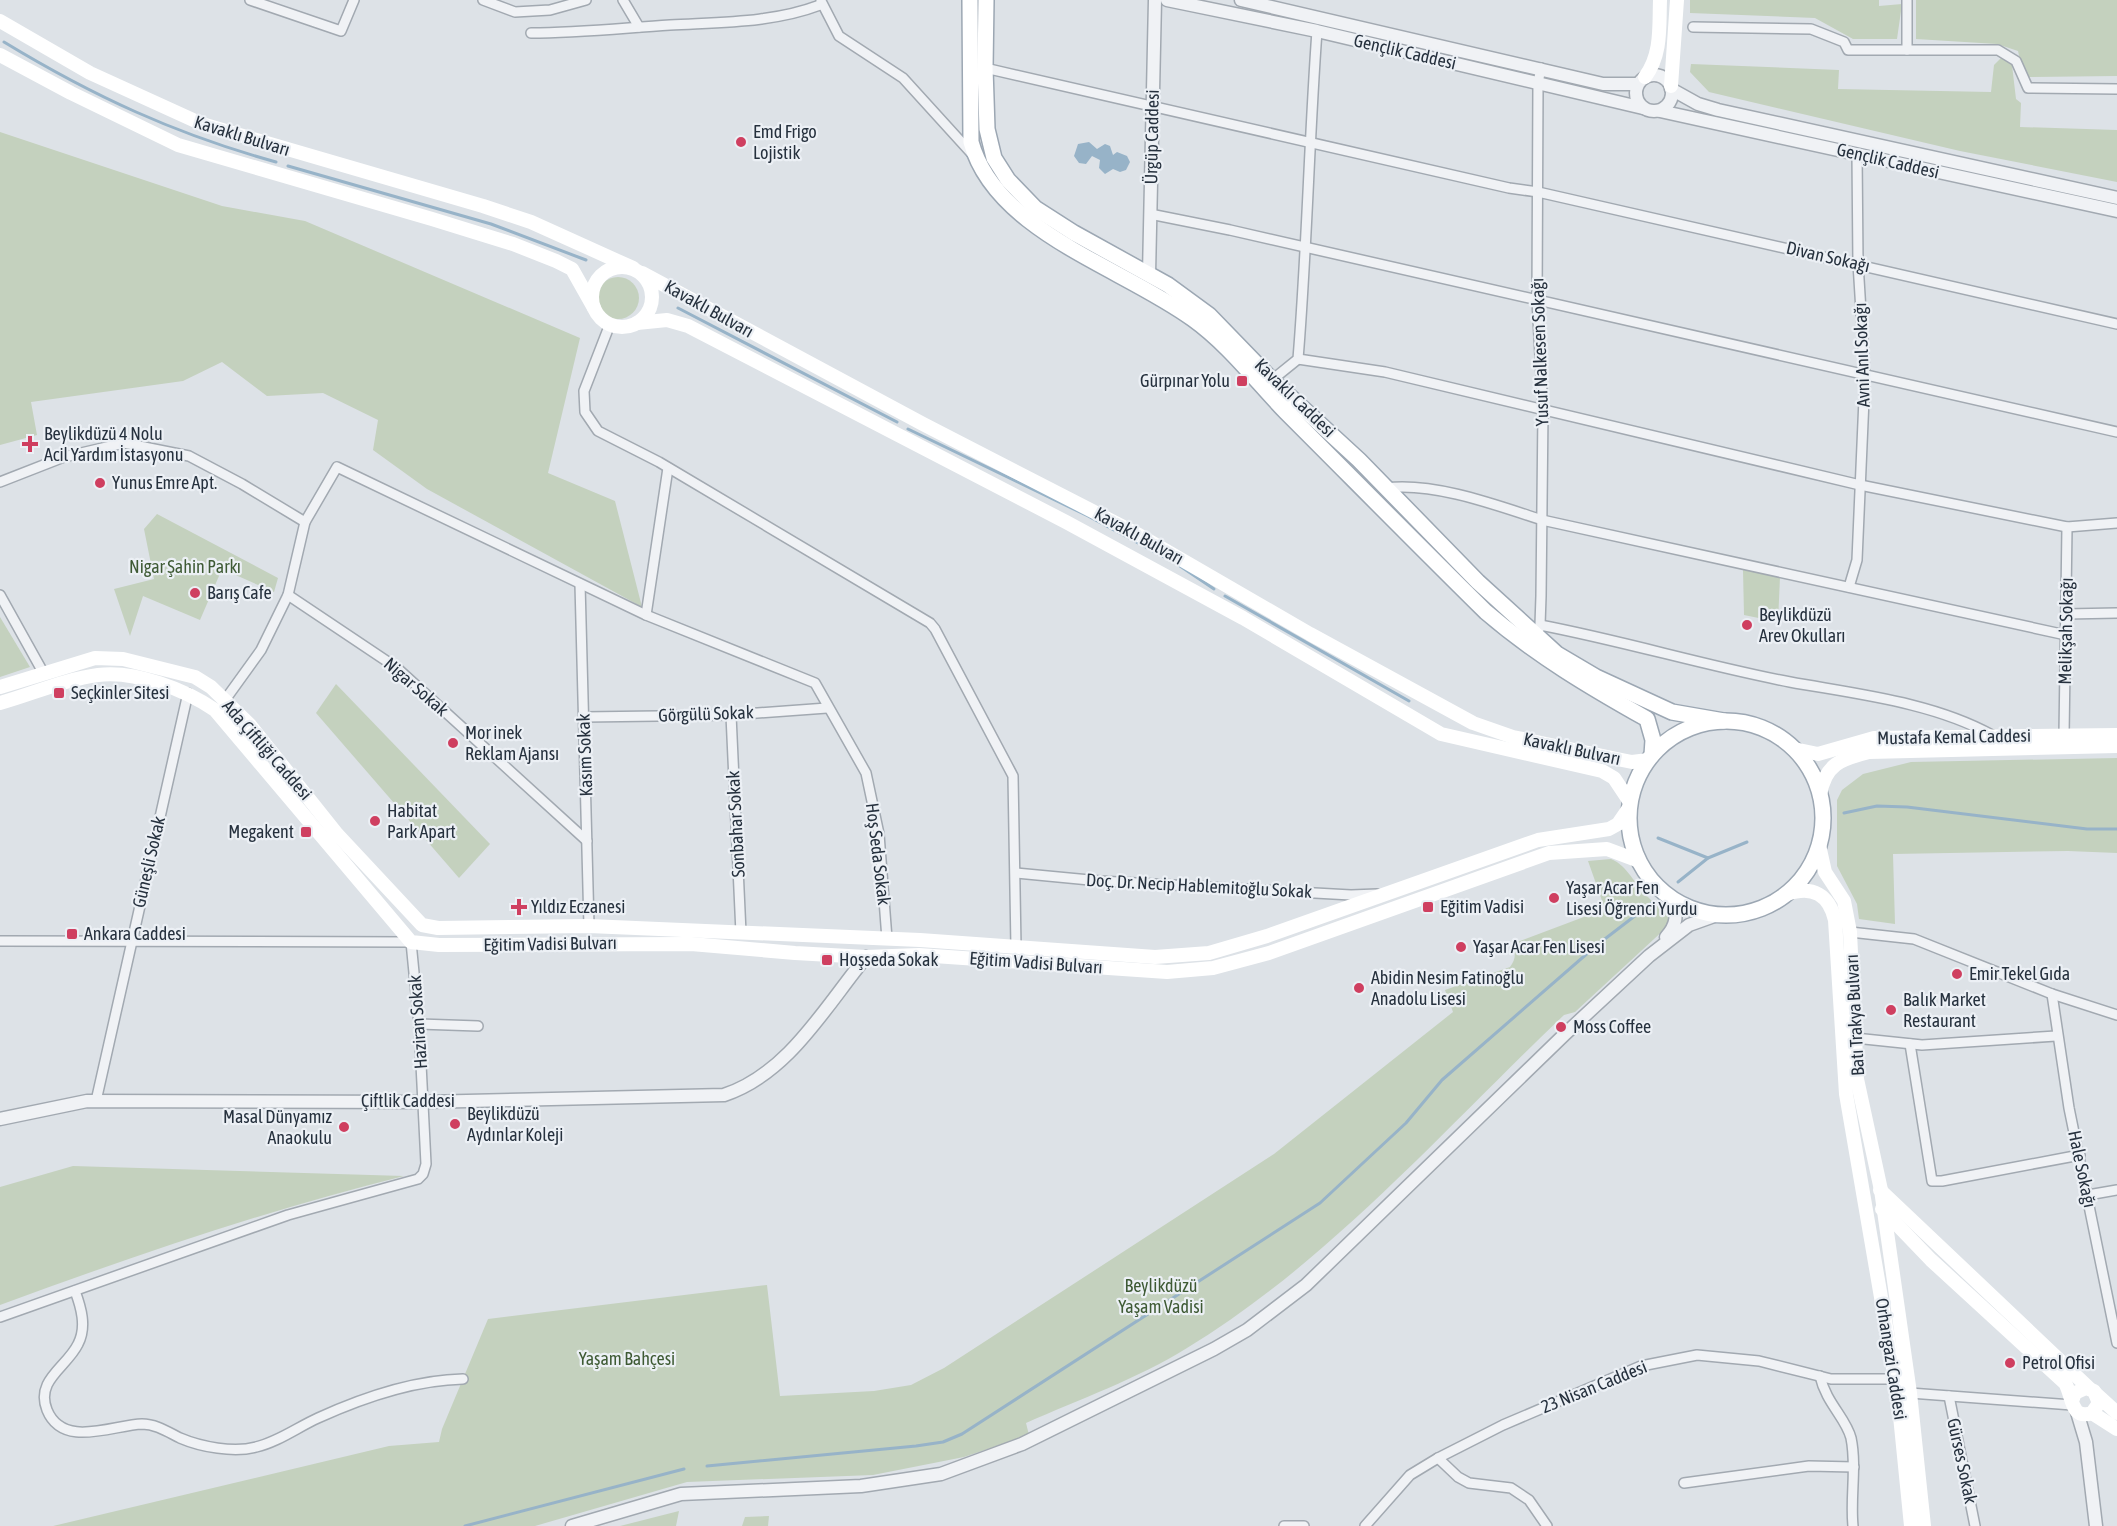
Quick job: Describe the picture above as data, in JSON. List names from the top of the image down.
{
  "streets": {
    "main road": [
      "Kavaklı Bulvarı",
      "Kavaklı Caddesi",
      "Mustafa Kemal Caddesi",
      "Ada Çiftliği Caddesi",
      "Eğitim Vadisi Bulvarı",
      "Batı Trakya Bulvarı",
      "Orhangazi Caddesi"
    ],
    "street": [
      "Gençlik Caddesi",
      "Ürgüp Caddesi",
      "Divan Sokağı",
      "Yusuf Nalkesen Sokağı",
      "Avni Anıl Sokağı",
      "Melikşah Sokağı",
      "Nigar Sokak",
      "Görgülü Sokak",
      "Kasım Sokak",
      "Sonbahar Sokak",
      "Hoş Seda Sokak",
      "Güneşli Sokak",
      "Doç. Dr. Necip Hablemitoğlu Sokak",
      "Haziran Sokak",
      "Çiftlik Caddesi",
      "Hale Sokağı",
      "23 Nisan Caddesi",
      "Gürses Sokak"
    ]
  },
  "crossings": [
    ["Gençlik Caddesi", "Yusuf Nalkesen Sokağı"],
    ["Gençlik Caddesi", "Avni Anıl Sokağı"],
    ["Kavaklı Bulvarı", "Kavaklı Caddesi"],
    ["Kavaklı Bulvarı", "Mustafa Kemal Caddesi"],
    ["Kavaklı Bulvarı", "Eğitim Vadisi Bulvarı"],
    ["Kavaklı Bulvarı", "Batı Trakya Bulvarı"],
    ["Ürgüp Caddesi", "Divan Sokağı"],
    ["Ürgüp Caddesi", "Kavaklı Caddesi"],
    ["Divan Sokağı", "Yusuf Nalkesen Sokağı"],
    ["Divan Sokağı", "Avni Anıl Sokağı"],
    ["Divan Sokağı", "Kavaklı Caddesi"],
    ["Yusuf Nalkesen Sokağı", "Kavaklı Caddesi"],
    ["Kavaklı Caddesi", "Mustafa Kemal Caddesi"],
    ["Kavaklı Caddesi", "Eğitim Vadisi Bulvarı"],
    ["Kavaklı Caddesi", "Batı Trakya Bulvarı"],
    ["Melikşah Sokağı", "Mustafa Kemal Caddesi"],
    ["Nigar Sokak", "Kasım Sokak"],
    ["Görgülü Sokak", "Kasım Sokak"],
    ["Görgülü Sokak", "Sonbahar Sokak"],
    ["Görgülü Sokak", "Hoş Seda Sokak"],
    ["Mustafa Kemal Caddesi", "Eğitim Vadisi Bulvarı"],
    ["Mustafa Kemal Caddesi", "Batı Trakya Bulvarı"],
    ["Ada Çiftliği Caddesi", "Güneşli Sokak"],
    ["Ada Çiftliği Caddesi", "Eğitim Vadisi Bulvarı"],
    ["Ada Çiftliği Caddesi", "Haziran Sokak"],
    ["Kasım Sokak", "Hoş Seda Sokak"],
    ["Kasım Sokak", "Eğitim Vadisi Bulvarı"],
    ["Sonbahar Sokak", "Eğitim Vadisi Bulvarı"],
    ["Hoş Seda Sokak", "Eğitim Vadisi Bulvarı"],
    ["Güneşli Sokak", "Çiftlik Caddesi"],
    ["Doç. Dr. Necip Hablemitoğlu Sokak", "Eğitim Vadisi Bulvarı"],
    ["Eğitim Vadisi Bulvarı", "Batı Trakya Bulvarı"],
    ["Eğitim Vadisi Bulvarı", "Haziran Sokak"],
    ["Eğitim Vadisi Bulvarı", "Çiftlik Caddesi"],
    ["Batı Trakya Bulvarı", "Orhangazi Caddesi"],
    ["Haziran Sokak", "Çiftlik Caddesi"],
    ["Orhangazi Caddesi", "23 Nisan Caddesi"]
  ],
  "parks": ["Nigar Şahin Parkı", "Beylikdüzü Yaşam Vadisi", "Yaşam Bahçesi"],
  "places": {
    "other": [
      "Emd Frigo Lojistik",
      "Yunus Emre Apt.",
      "Barış Cafe",
      "Beylikdüzü Arev Okulları",
      "Mor inek Reklam Ajansı",
      "Habitat Park Apart",
      "Yaşar Acar Fen Lisesi Öğrenci Yurdu",
      "Yaşar Acar Fen Lisesi",
      "Emir Tekel Gıda",
      "Abidin Nesim Fatinoğlu Anadolu Lisesi",
      "Balık Market Restaurant",
      "Moss Coffee",
      "Beylikdüzü Aydınlar Koleji",
      "Masal Dünyamız Anaokulu",
      "Petrol Ofisi"
    ],
    "transit": [
      "Gürpınar Yolu",
      "Seçkinler Sitesi",
      "Megakent",
      "Eğitim Vadisi",
      "Ankara Caddesi",
      "Hoşseda Sokak"
    ],
    "health": ["Beylikdüzü 4 Nolu Acil Yardım İstasyonu", "Yıldız Eczanesi"]
  }
}
